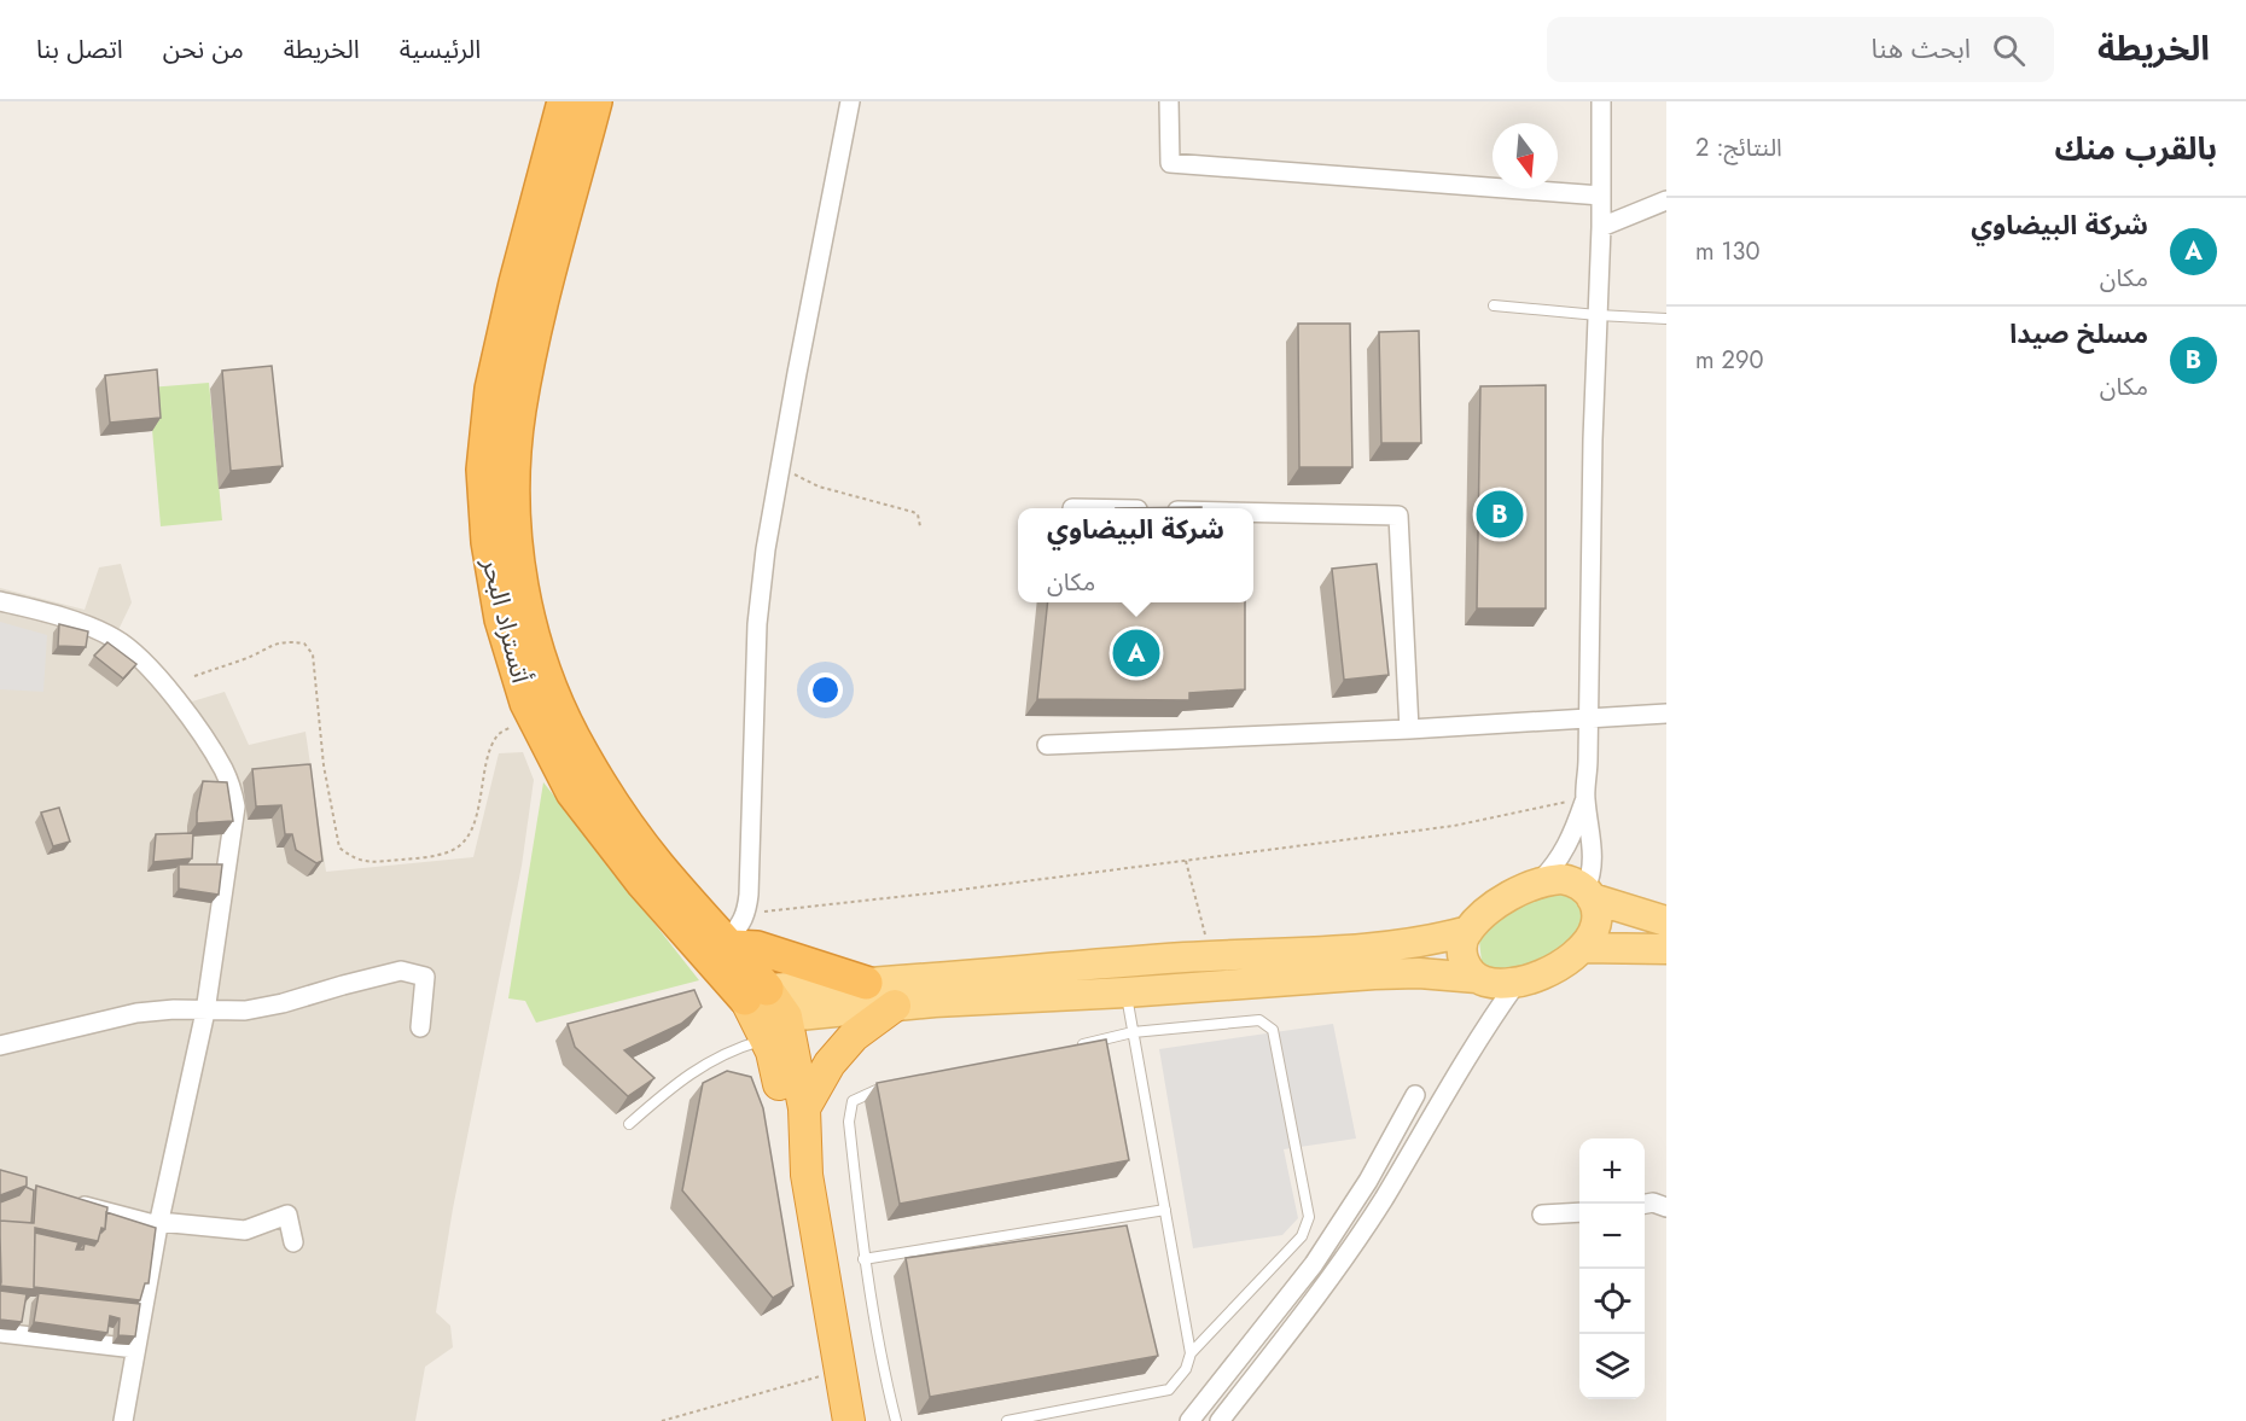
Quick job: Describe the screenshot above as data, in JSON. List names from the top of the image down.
{
  "streets": {
    "highway": ["أتستراد البحر"]
  },
  "north": "bottom",
  "page": {
    "header": "الخريطة",
    "search": "ابحث هنا",
    "nav": [
      "الرئيسية",
      "الخريطة",
      "من نحن",
      "اتصل بنا"
    ],
    "heading": ["بالقرب منك", "النتائج: 2"],
    "list": [
      {
        "mark": "A",
        "name": "شركة البيضاوي",
        "note": "مكان",
        "value": "130 m"
      },
      {
        "mark": "B",
        "name": "مسلخ صيدا",
        "note": "مكان",
        "value": "290 m"
      }
    ],
    "pins": ["B", "A"],
    "popup": ["شركة البيضاوي", "مكان"],
    "map_buttons": ["+", "−"]
  }
}
